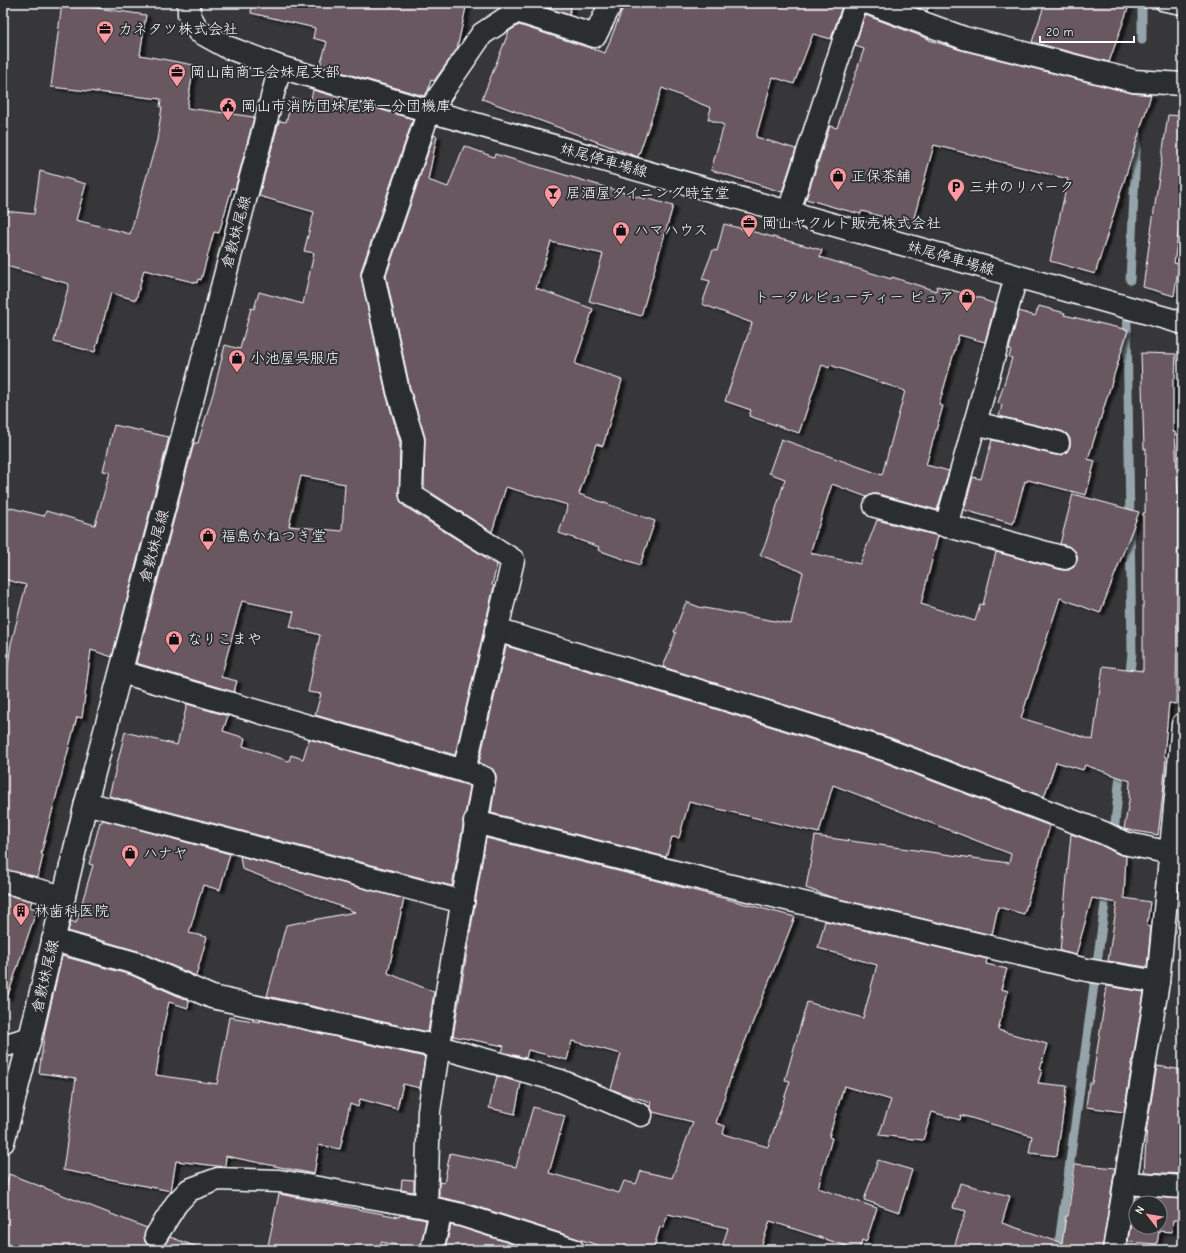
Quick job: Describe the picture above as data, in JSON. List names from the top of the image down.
{
  "streets": {
    "street": ["妹尾停車場線", "倉敷妹尾線"]
  },
  "crossings": [
    ["妹尾停車場線", "倉敷妹尾線"]
  ],
  "places": {
    "office": ["カネタツ株式会社", "岡山南商工会妹尾支部", "岡山ヤクルト販売株式会社"],
    "public building": ["岡山市消防団妹尾第一分団機庫"],
    "shop": [
      "正保茶舗",
      "ハマハウス",
      "トータルビューティー ピュア",
      "小池屋呉服店",
      "福島かねつき堂",
      "なりこまや",
      "ハナヤ"
    ],
    "parking": ["三井のリパーク"],
    "bar": ["居酒屋ダイニング時宝堂"],
    "building": ["林歯科医院"]
  },
  "scale_bar": "20 m",
  "north": "top left"
}
